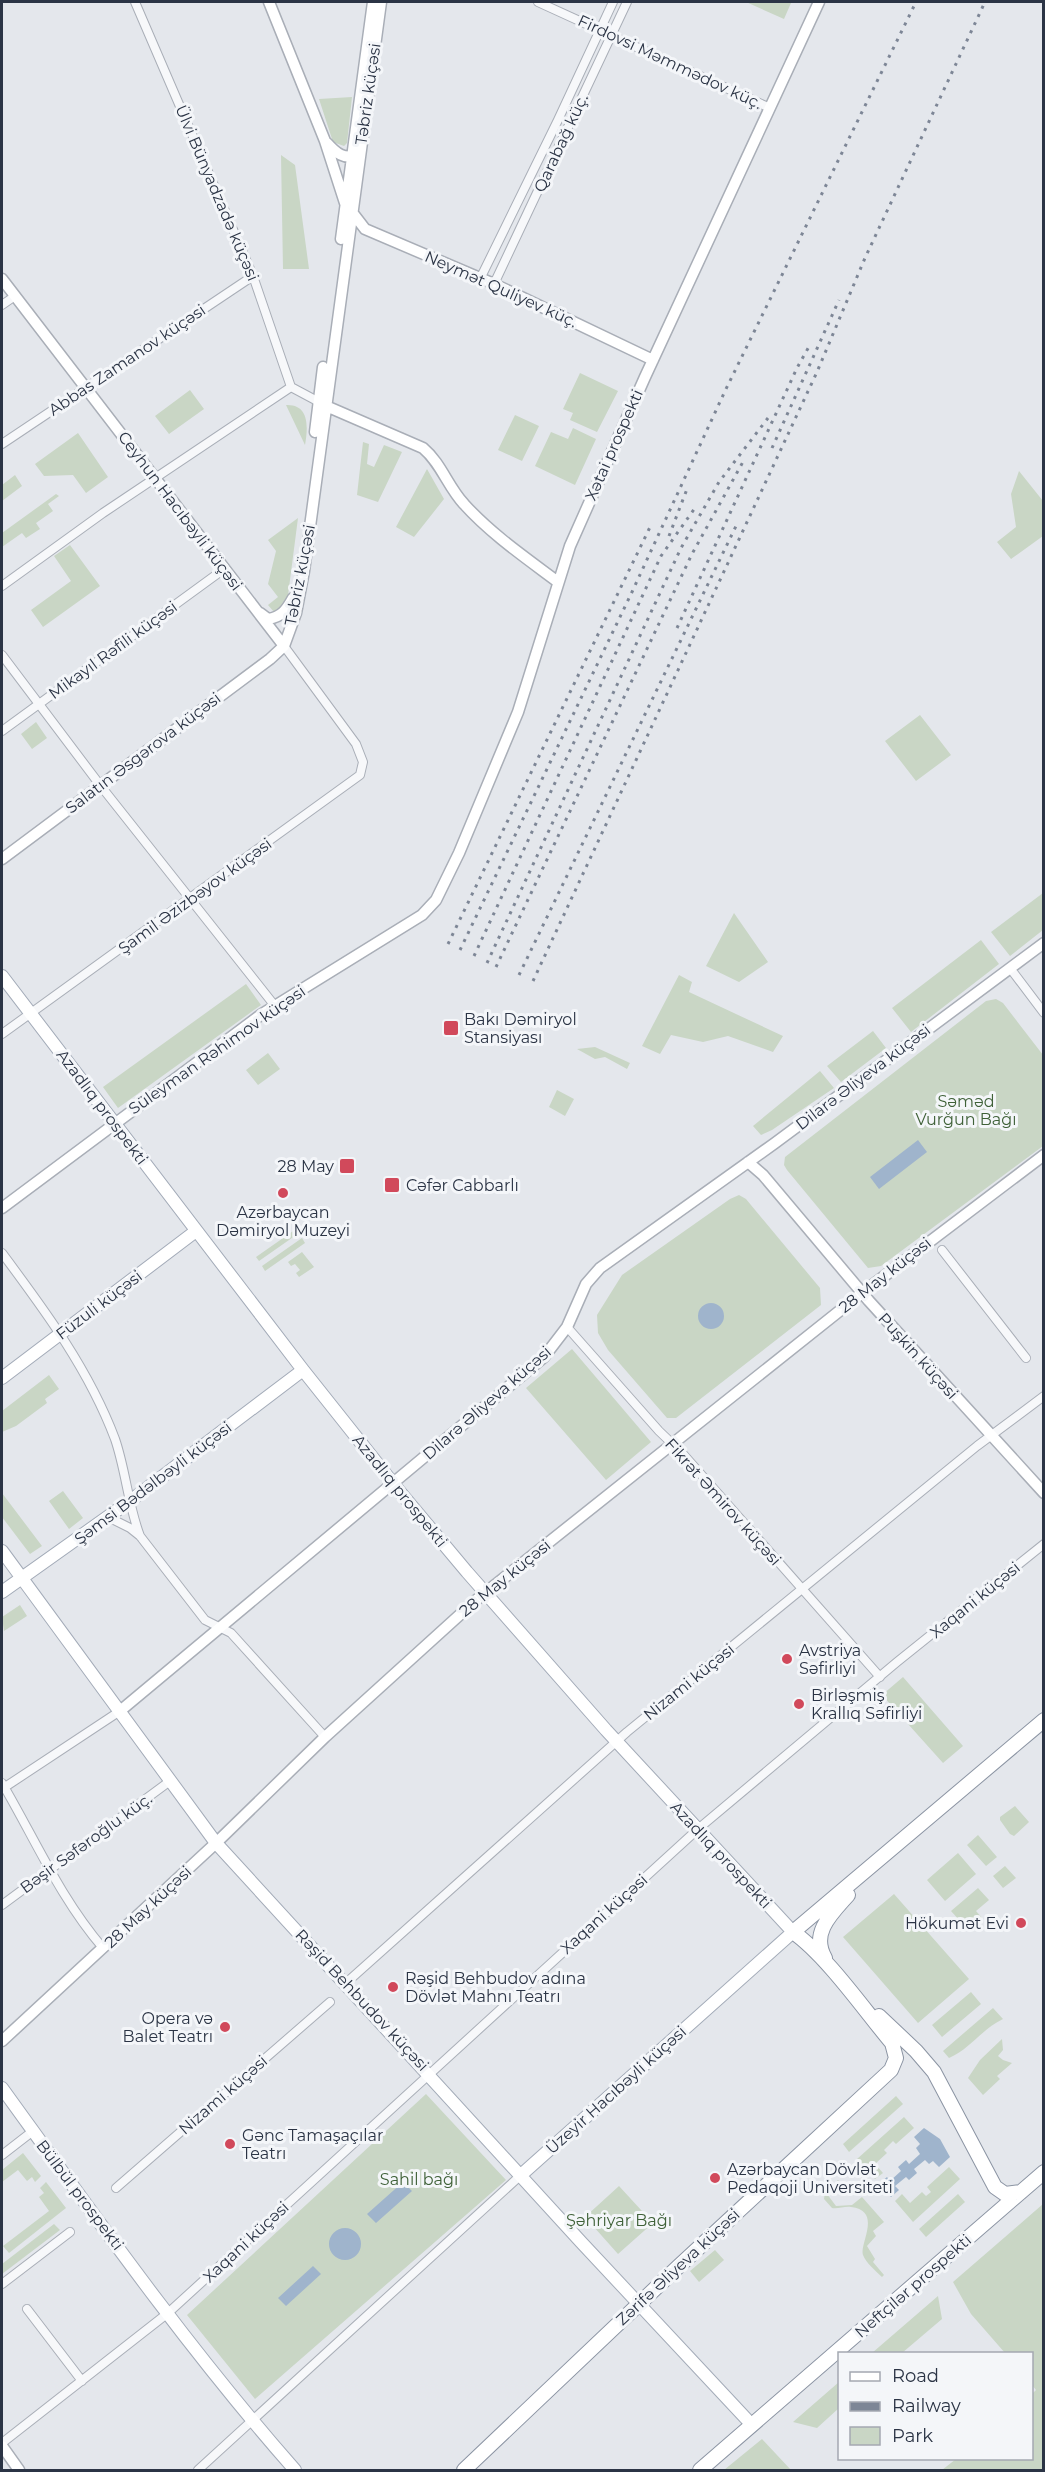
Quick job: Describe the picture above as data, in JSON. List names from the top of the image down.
{
  "streets": {
    "highway": [
      "Azadlıq prospekti",
      "Üzeyir Hacıbəyli küçəsi",
      "Zərifə Əliyeva küçəsi",
      "Neftçilər prospekti"
    ],
    "main road": [
      "Təbriz küçəsi",
      "Neymət Quliyev küç.",
      "Xətai prospekti",
      "Ceyhun Hacıbəyli küçəsi",
      "Salatın Əsgərova küçəsi",
      "Süleyman Rəhimov küçəsi",
      "Dilarə Əliyeva küçəsi",
      "28 May küçəsi",
      "Füzuli küçəsi",
      "Puşkin küçəsi",
      "Şəmsi Bədəlbəyli küçəsi",
      "Rəşid Behbudov küçəsi",
      "Bülbül prospekti"
    ],
    "street": [
      "Firdovsi Məmmədov küç.",
      "Qarabağ küç.",
      "Ülvi Bünyadzadə küçəsi",
      "Abbas Zamanov küçəsi",
      "Mikayıl Rəfili küçəsi",
      "Şamil Əzizbəyov küçəsi",
      "Fikrət Əmirov küçəsi",
      "Xaqani küçəsi",
      "Nizami küçəsi",
      "Bəşir Səfəroğlu küç."
    ]
  },
  "crossings": [
    ["Firdovsi Məmmədov küç.", "Qarabağ küç."],
    ["Firdovsi Məmmədov küç.", "Xətai prospekti"],
    ["Təbriz küçəsi", "Neymət Quliyev küç."],
    ["Təbriz küçəsi", "Ceyhun Hacıbəyli küçəsi"],
    ["Təbriz küçəsi", "Salatın Əsgərova küçəsi"],
    ["Qarabağ küç.", "Neymət Quliyev küç."],
    ["Ülvi Bünyadzadə küçəsi", "Abbas Zamanov küçəsi"],
    ["Neymət Quliyev küç.", "Xətai prospekti"],
    ["Abbas Zamanov küçəsi", "Ceyhun Hacıbəyli küçəsi"],
    ["Xətai prospekti", "Süleyman Rəhimov küçəsi"],
    ["Ceyhun Hacıbəyli küçəsi", "Mikayıl Rəfili küçəsi"],
    ["Ceyhun Hacıbəyli küçəsi", "Salatın Əsgərova küçəsi"],
    ["Ceyhun Hacıbəyli küçəsi", "Şamil Əzizbəyov küçəsi"],
    ["Şamil Əzizbəyov küçəsi", "Azadlıq prospekti"],
    ["Süleyman Rəhimov küçəsi", "Azadlıq prospekti"],
    ["Dilarə Əliyeva küçəsi", "Azadlıq prospekti"],
    ["Dilarə Əliyeva küçəsi", "Puşkin küçəsi"],
    ["Dilarə Əliyeva küçəsi", "Fikrət Əmirov küçəsi"],
    ["Dilarə Əliyeva küçəsi", "Rəşid Behbudov küçəsi"],
    ["Azadlıq prospekti", "28 May küçəsi"],
    ["Azadlıq prospekti", "Füzuli küçəsi"],
    ["Azadlıq prospekti", "Şəmsi Bədəlbəyli küçəsi"],
    ["Azadlıq prospekti", "Xaqani küçəsi"],
    ["Azadlıq prospekti", "Nizami küçəsi"],
    ["Azadlıq prospekti", "Üzeyir Hacıbəyli küçəsi"],
    ["Azadlıq prospekti", "Zərifə Əliyeva küçəsi"],
    ["Azadlıq prospekti", "Neftçilər prospekti"],
    ["28 May küçəsi", "Puşkin küçəsi"],
    ["28 May küçəsi", "Fikrət Əmirov küçəsi"],
    ["28 May küçəsi", "Rəşid Behbudov küçəsi"],
    ["Puşkin küçəsi", "Nizami küçəsi"],
    ["Şəmsi Bədəlbəyli küçəsi", "Rəşid Behbudov küçəsi"],
    ["Fikrət Əmirov küçəsi", "Xaqani küçəsi"],
    ["Fikrət Əmirov küçəsi", "Nizami küçəsi"],
    ["Xaqani küçəsi", "Rəşid Behbudov küçəsi"],
    ["Xaqani küçəsi", "Bülbül prospekti"],
    ["Nizami küçəsi", "Rəşid Behbudov küçəsi"],
    ["Bəşir Səfəroğlu küç.", "Rəşid Behbudov küçəsi"],
    ["Rəşid Behbudov küçəsi", "Üzeyir Hacıbəyli küçəsi"],
    ["Rəşid Behbudov küçəsi", "Zərifə Əliyeva küçəsi"],
    ["Rəşid Behbudov küçəsi", "Neftçilər prospekti"]
  ],
  "parks": ["Səməd Vurğun Bağı", "Sahil bağı", "Şəhriyar Bağı"],
  "places": {
    "transit": ["Bakı Dəmiryol Stansiyası", "28 May", "Cəfər Cabbarlı"],
    "other": [
      "Azərbaycan Dəmiryol Muzeyi",
      "Avstriya Səfirliyi",
      "Birləşmiş Krallıq Səfirliyi",
      "Hökumət Evi",
      "Rəşid Behbudov adına Dövlət Mahnı Teatrı",
      "Opera və Balet Teatrı",
      "Gənc Tamaşaçılar Teatrı",
      "Azərbaycan Dövlət Pedaqoji Universiteti"
    ]
  },
  "legend": ["Road", "Railway", "Park"]
}
